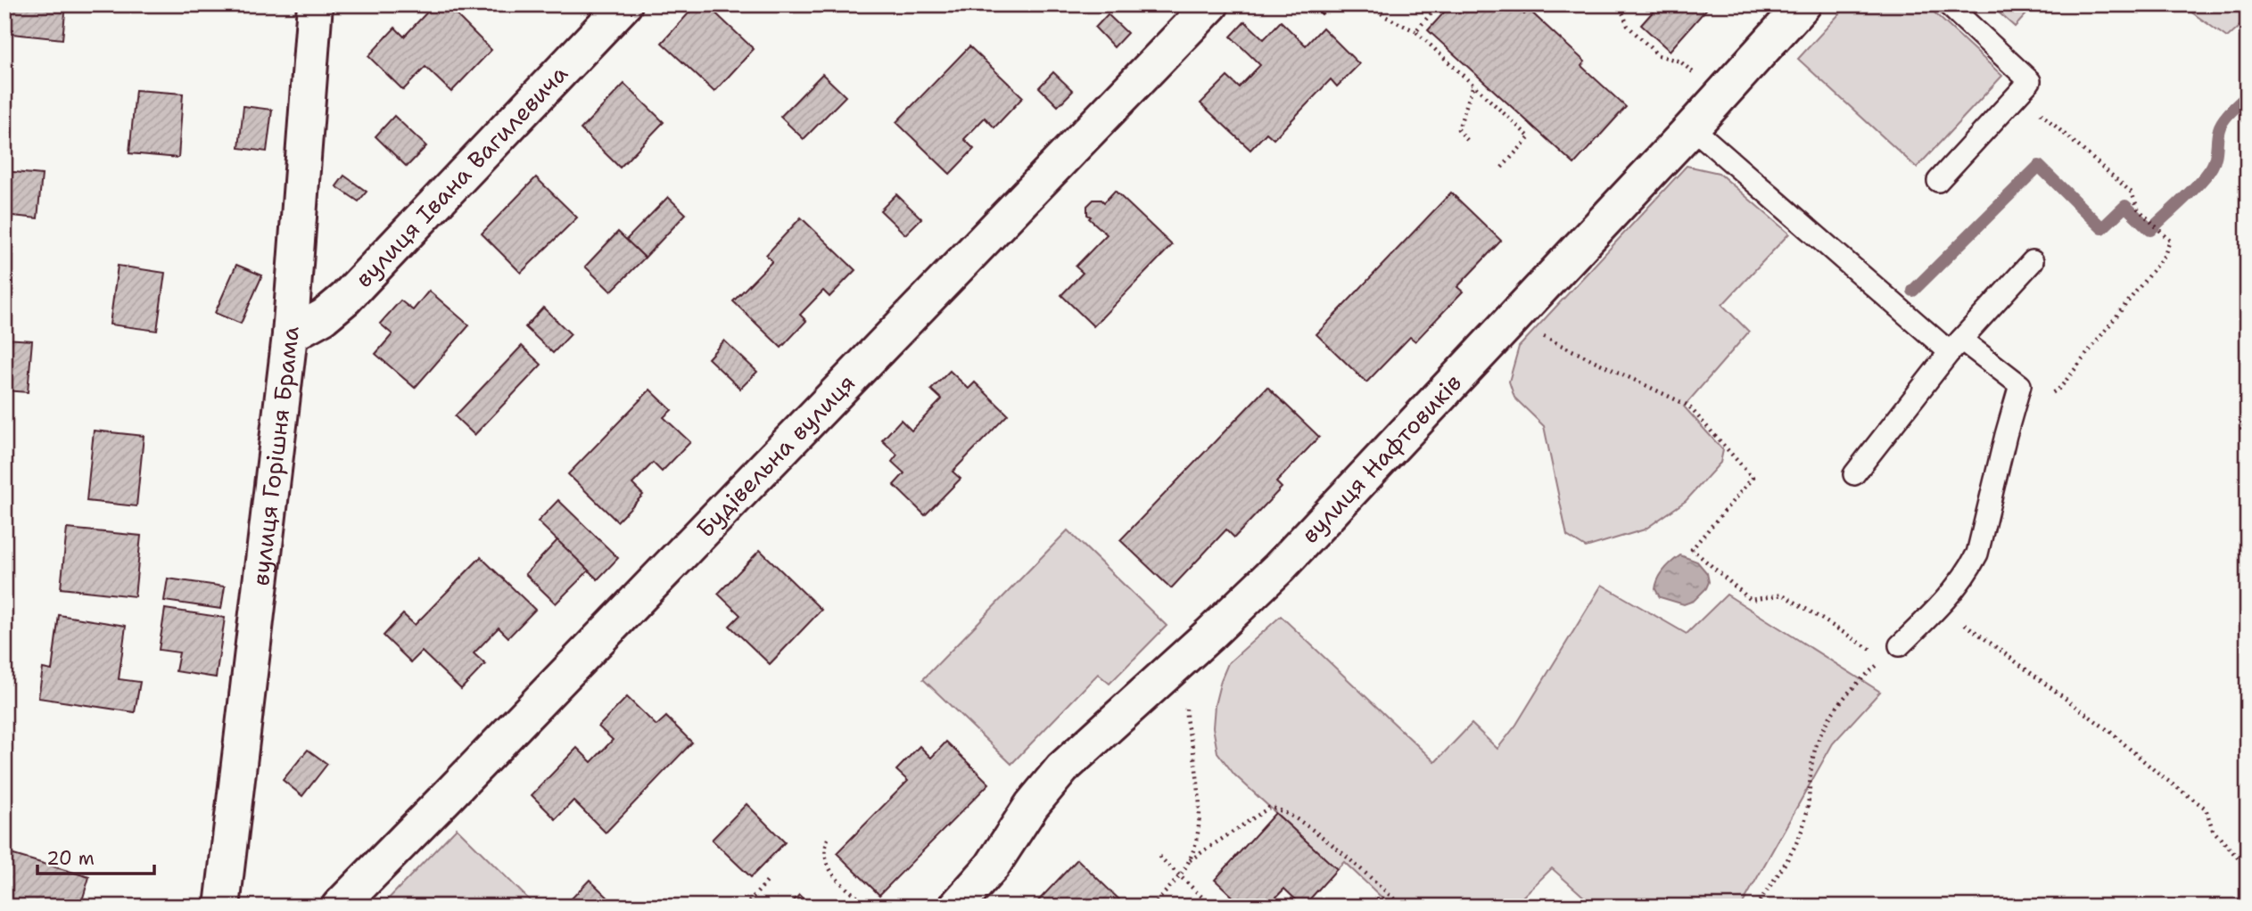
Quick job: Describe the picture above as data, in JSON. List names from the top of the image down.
{
  "streets": {
    "street": [
      "вулиця Івана Вагилевича",
      "вулиця Горішня Брама",
      "Будівельна вулиця",
      "вулиця Нафтовиків"
    ]
  },
  "crossings": [
    ["вулиця Івана Вагилевича", "вулиця Горішня Брама"]
  ],
  "scale_bar": "20 m"
}
